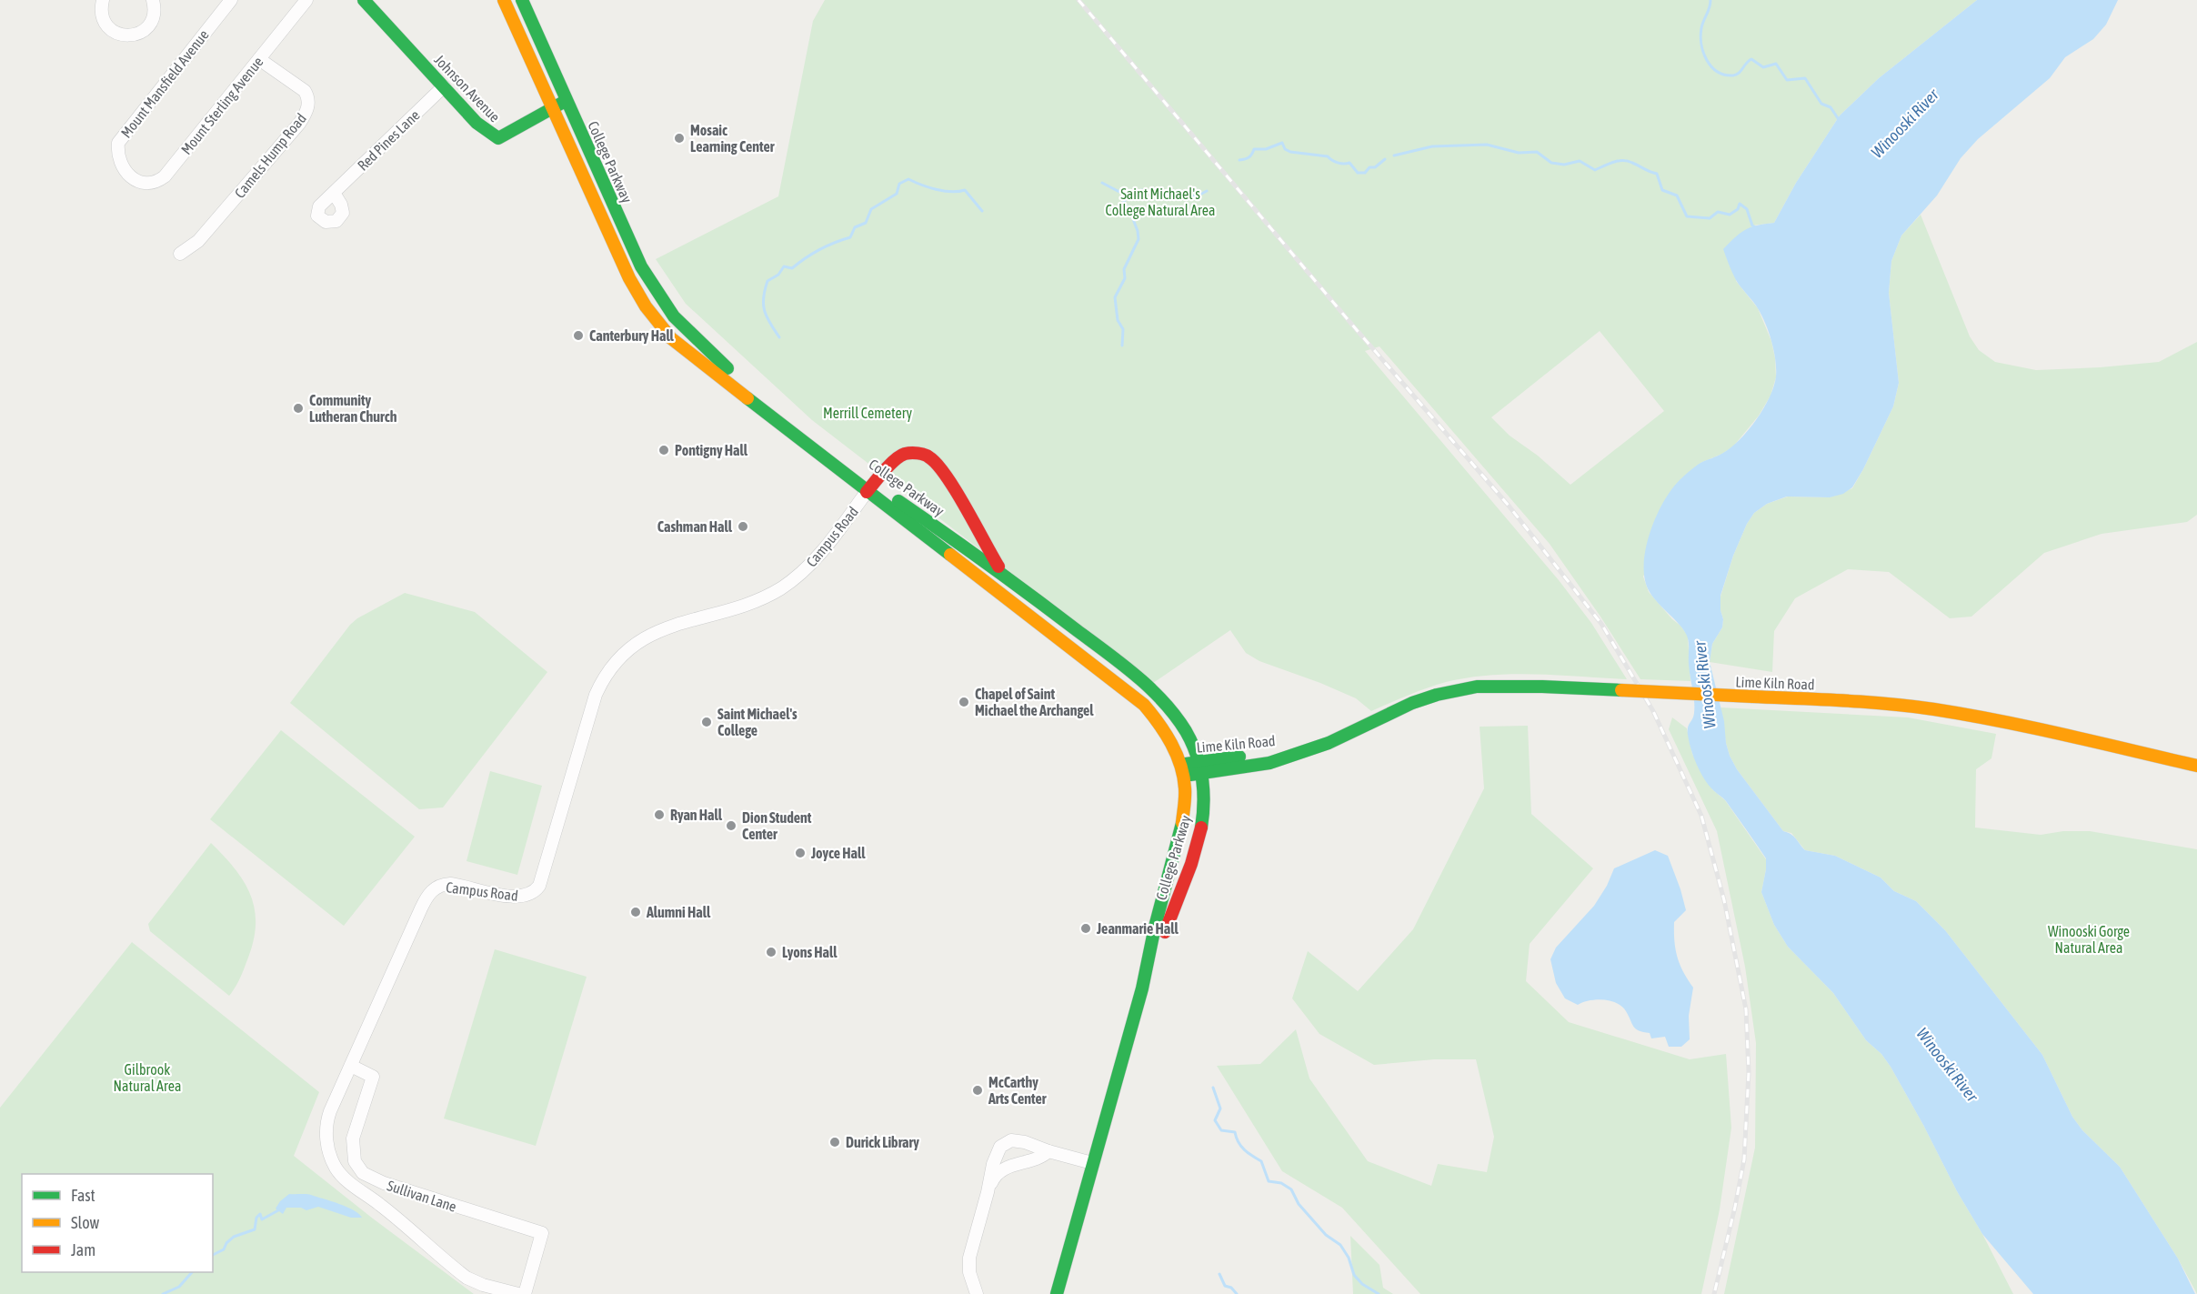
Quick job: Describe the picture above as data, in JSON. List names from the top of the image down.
{
  "streets": {
    "main road": ["Johnson Avenue", "College Parkway", "Lime Kiln Road"],
    "street": [
      "Mount Mansfield Avenue",
      "Mount Sterling Avenue",
      "Red Pines Lane",
      "Camels Hump Road",
      "Campus Road",
      "Sullivan Lane"
    ]
  },
  "crossings": [
    ["Mount Mansfield Avenue", "Mount Sterling Avenue"],
    ["Johnson Avenue", "Red Pines Lane"],
    ["Johnson Avenue", "College Parkway"],
    ["Mount Sterling Avenue", "Camels Hump Road"],
    ["College Parkway", "Campus Road"],
    ["College Parkway", "Lime Kiln Road"],
    ["Campus Road", "Sullivan Lane"]
  ],
  "water": ["Winooski River"],
  "parks": [
    "Saint Michael's College Natural Area",
    "Merrill Cemetery",
    "Winooski Gorge Natural Area",
    "Gilbrook Natural Area"
  ],
  "places": [
    "Mosaic Learning Center",
    "Canterbury Hall",
    "Community Lutheran Church",
    "Pontigny Hall",
    "Cashman Hall",
    "Chapel of Saint Michael the Archangel",
    "Saint Michael's College",
    "Ryan Hall",
    "Dion Student Center",
    "Joyce Hall",
    "Alumni Hall",
    "Jeanmarie Hall",
    "Lyons Hall",
    "McCarthy Arts Center",
    "Durick Library"
  ],
  "legend": ["Fast", "Slow", "Jam"]
}
